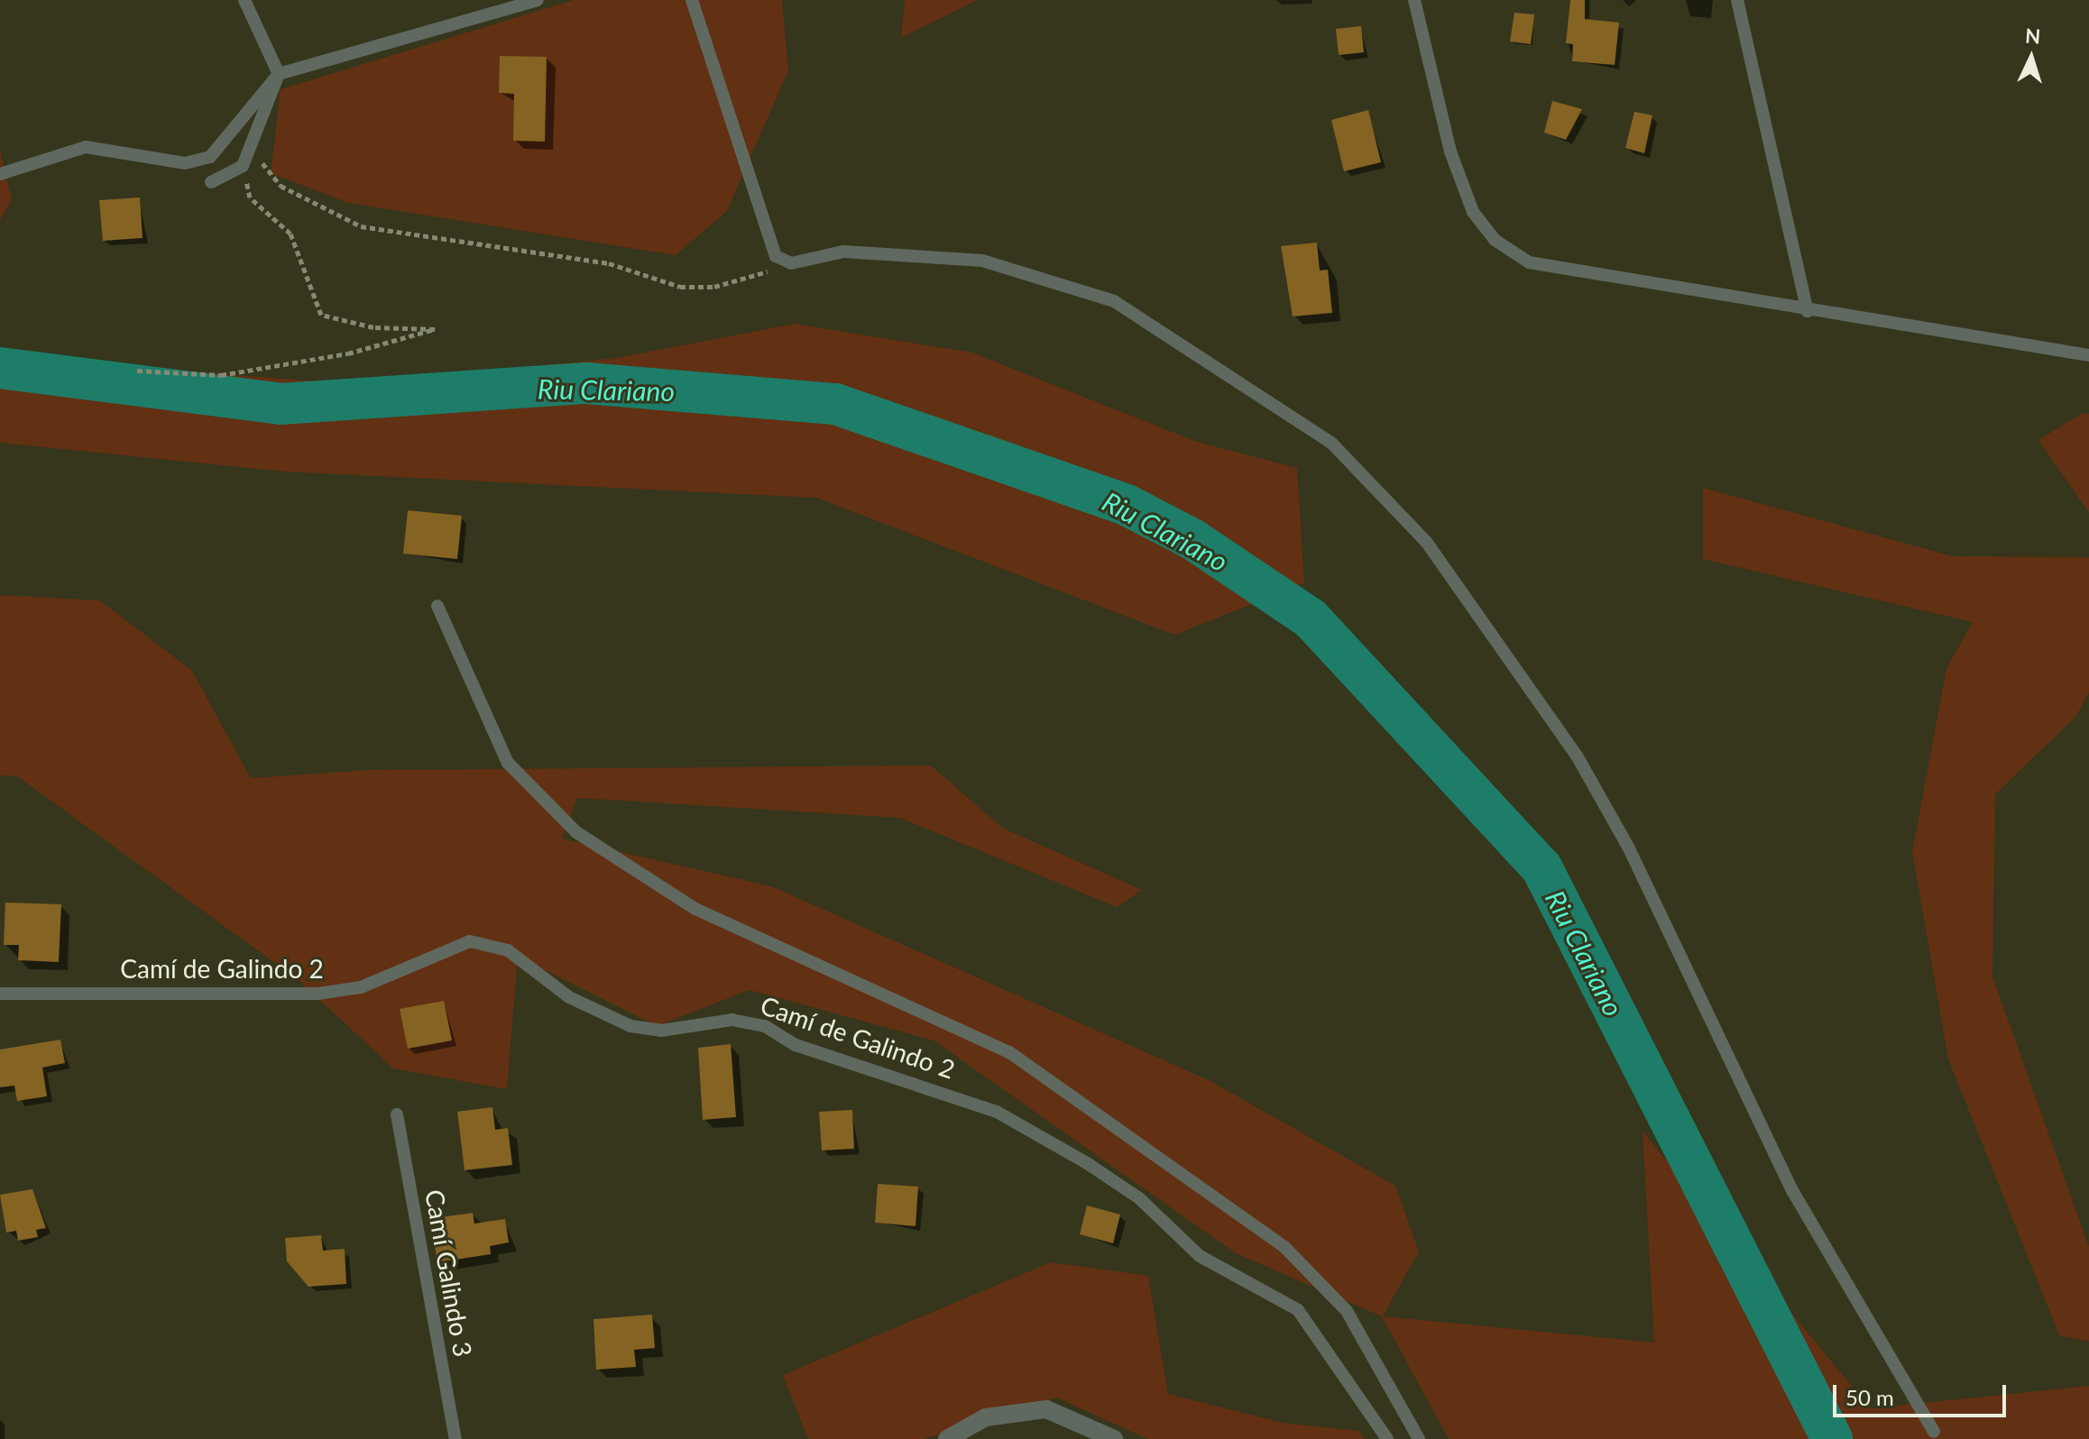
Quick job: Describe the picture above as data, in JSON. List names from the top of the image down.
{
  "streets": {
    "lane": ["Camí de Galindo 2", "Camí Galindo 3"]
  },
  "water": ["Riu Clariano"],
  "scale_bar": "50 m",
  "north": "top"
}
